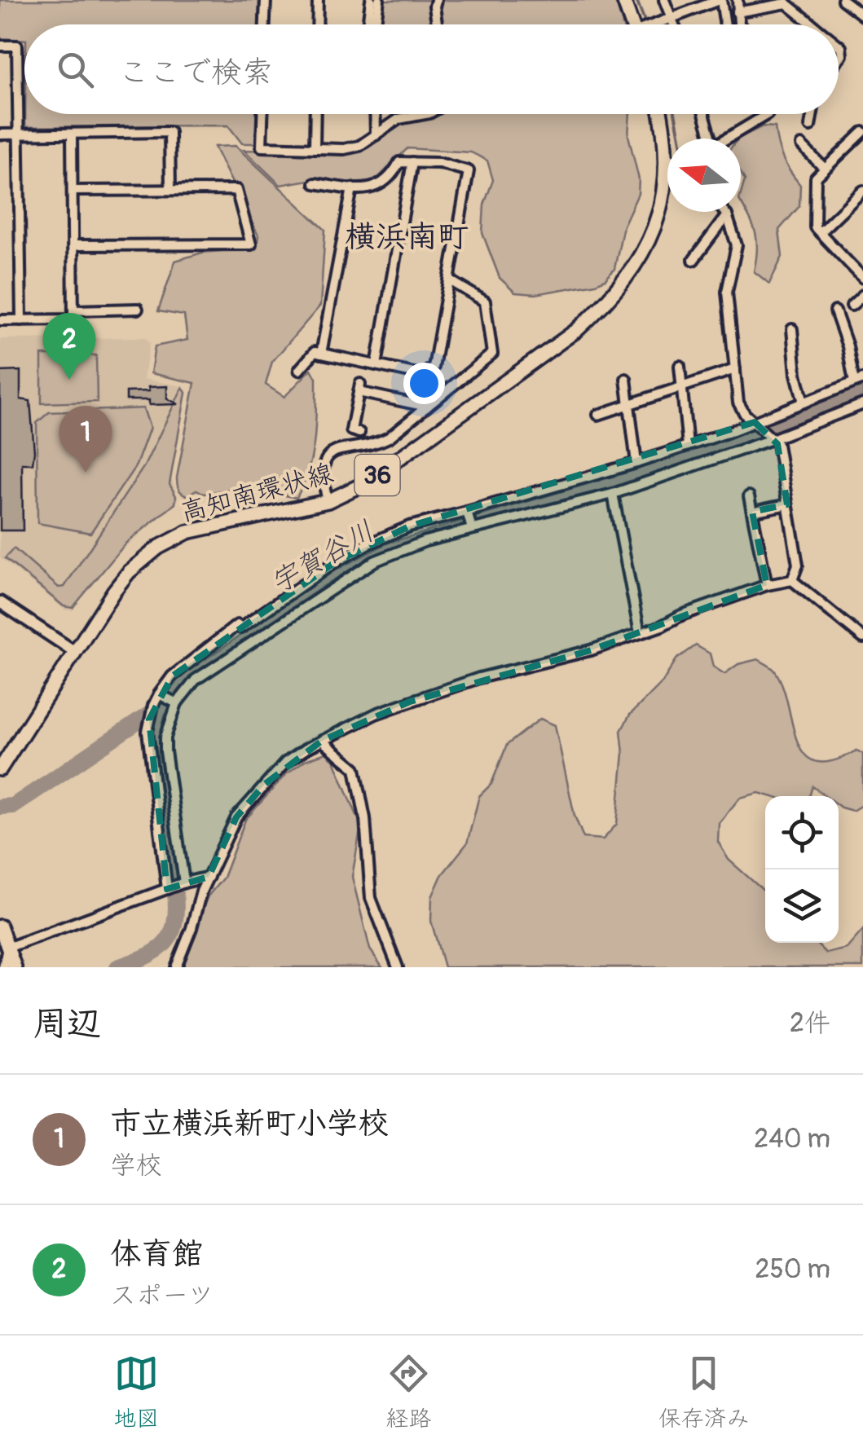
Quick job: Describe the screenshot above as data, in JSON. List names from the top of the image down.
{
  "streets": {
    "main road": ["36", "高知南環状線"]
  },
  "districts": ["横浜南町"],
  "water": ["宇賀谷川"],
  "north": "left",
  "page": {
    "search": "ここで検索",
    "pins": ["2", "1"],
    "heading": ["周辺", "2件"],
    "list": [
      {
        "mark": "1",
        "name": "市立横浜新町小学校",
        "note": "学校",
        "value": "240 m"
      },
      {
        "mark": "2",
        "name": "体育館",
        "note": "スポーツ",
        "value": "250 m"
      }
    ],
    "nav": ["地図", "経路", "保存済み"]
  }
}
